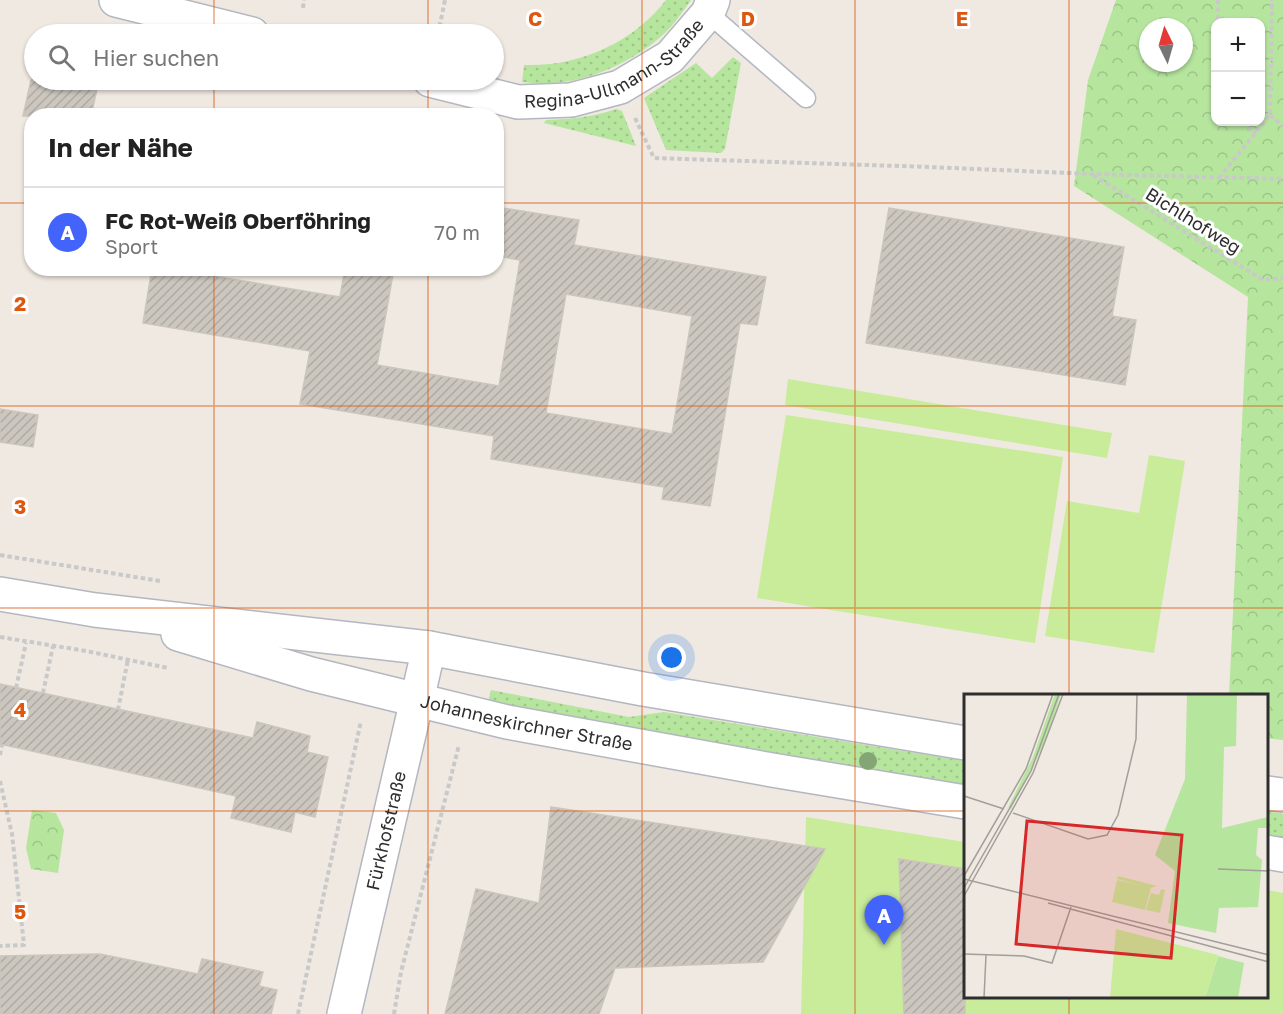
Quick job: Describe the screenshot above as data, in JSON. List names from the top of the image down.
{
  "streets": {
    "main road": ["Regina-Ullmann-Straße", "Johanneskirchner Straße", "Fürkhofstraße"],
    "path": ["Bichlhofweg"]
  },
  "crossings": [
    ["Johanneskirchner Straße", "Fürkhofstraße"]
  ],
  "north": "top",
  "page": {
    "map_buttons": ["+", "−"],
    "search": "Hier suchen",
    "heading": "In der Nähe",
    "list": [
      {
        "mark": "A",
        "name": "FC Rot-Weiß Oberföhring",
        "note": "Sport",
        "value": "70 m"
      }
    ],
    "pins": "A"
  },
  "grid": {
    "columns": ["C", "D", "E"],
    "rows": [
      "2",
      "3",
      "4",
      "5"
    ]
  }
}
